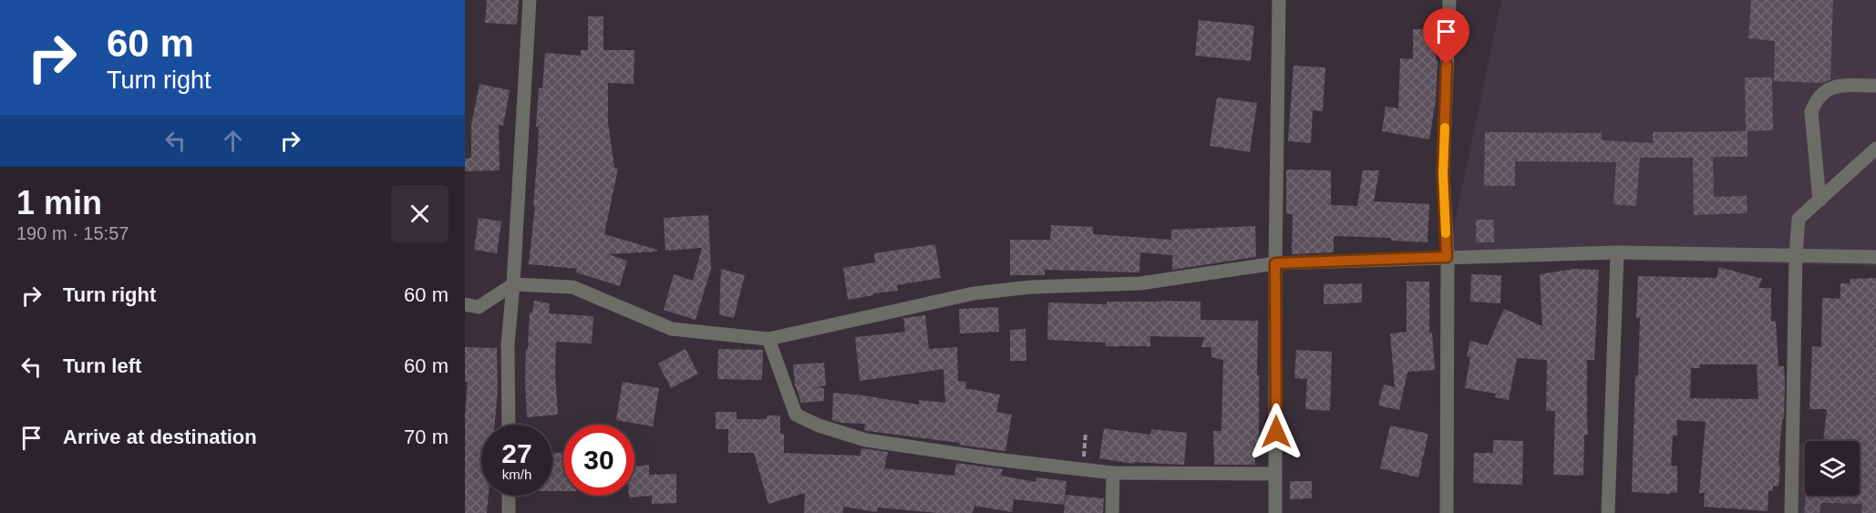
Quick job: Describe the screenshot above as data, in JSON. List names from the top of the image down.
{
  "page": {
    "turn": ["60 m", "Turn right"],
    "heading": ["1 min", "190 m · 15:57"],
    "list": [
      {
        "name": "Turn right",
        "value": "60 m"
      },
      {
        "name": "Turn left",
        "value": "60 m"
      },
      {
        "name": "Arrive at destination",
        "value": "70 m"
      }
    ],
    "speed": "27 km/h",
    "limit": "30"
  }
}
